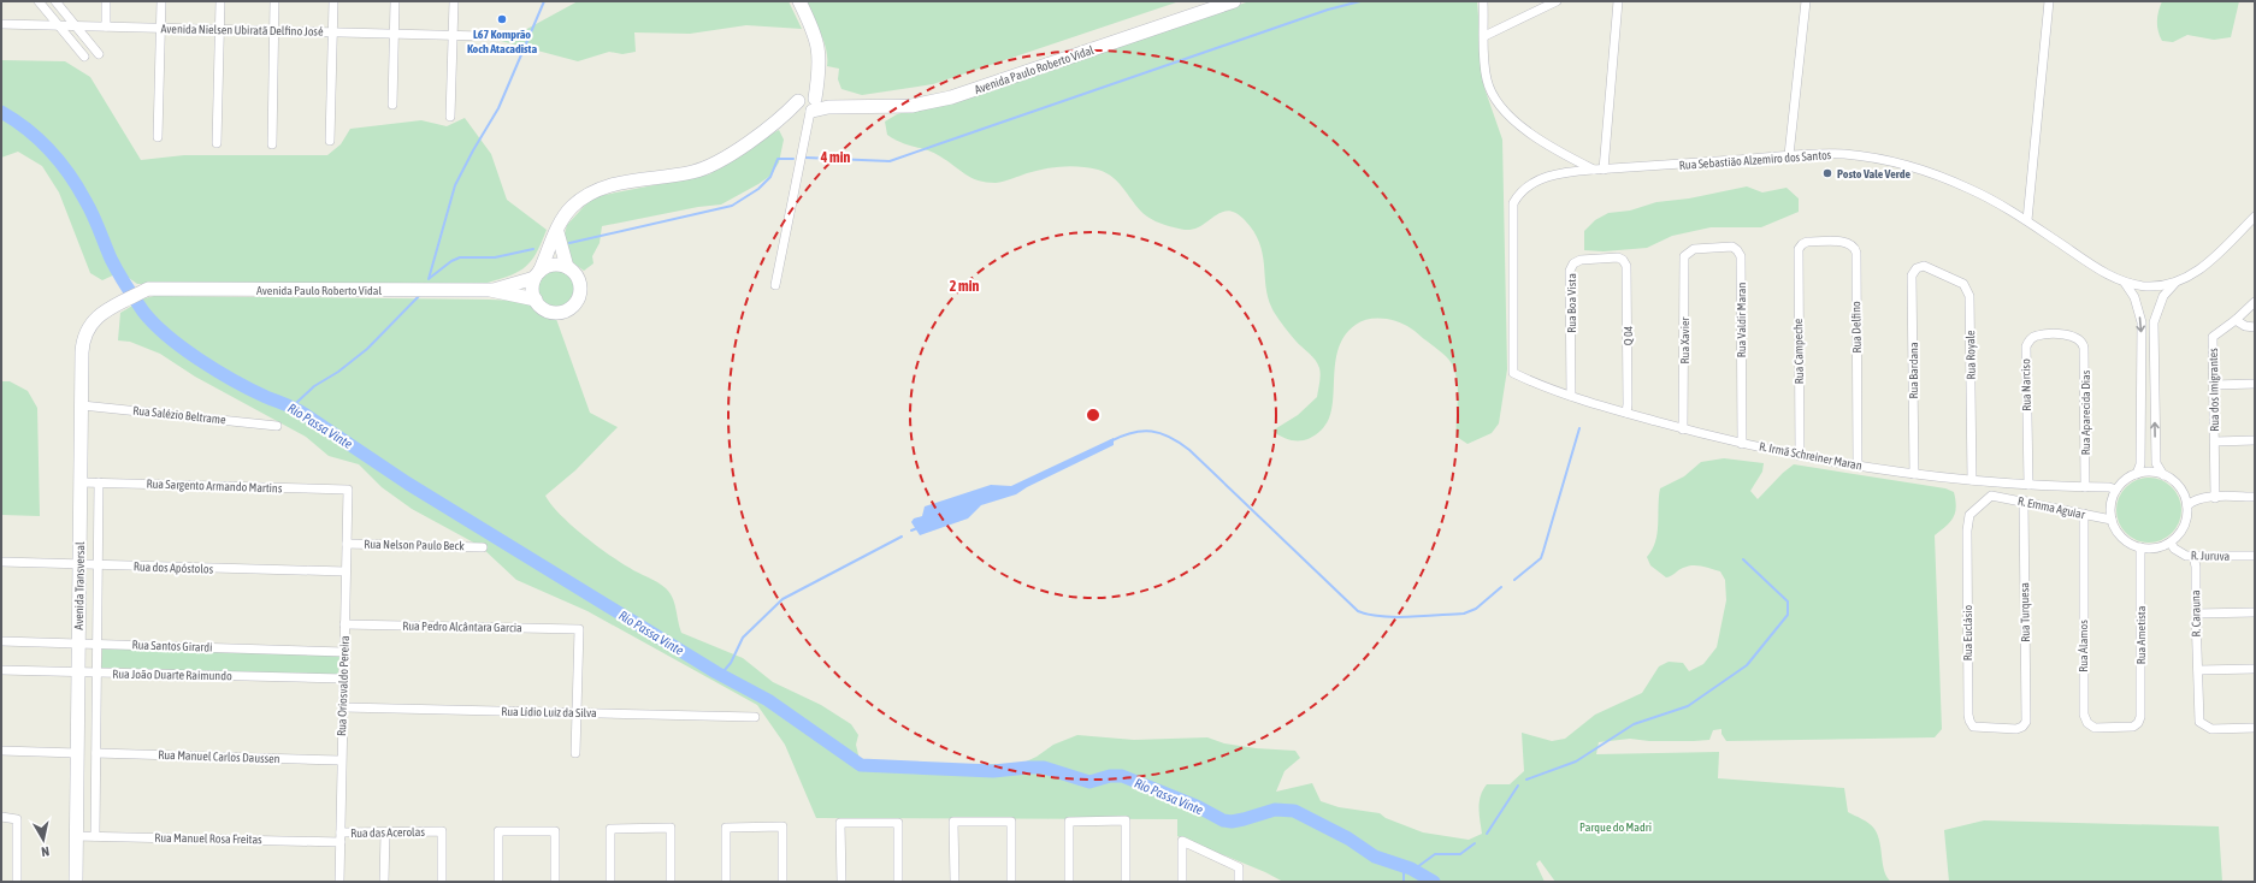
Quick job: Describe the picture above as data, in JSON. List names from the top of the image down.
{
  "streets": {
    "main road": ["Avenida Paulo Roberto Vidal", "Avenida Transversal"],
    "street": [
      "Avenida Nielsen Ubiratã Delfino José",
      "Rua Sebastião Alzemiro dos Santos",
      "Rua Boa Vista",
      "Rua Valdir Maran",
      "Rua Delfino",
      "Q 04",
      "Rua Xavier",
      "Rua Campeche",
      "Rua Royale",
      "Rua Bardana",
      "Rua Narciso",
      "Rua dos Imigrantes",
      "Rua Aparecida Dias",
      "Rua Salézio Beltrame",
      "R. Irmã Schreiner Maran",
      "Rua Sargento Armando Martins",
      "R. Emma Aguiar",
      "Rua Nelson Paulo Beck",
      "R. Juruva",
      "Rua dos Apóstolos",
      "Rua Turquesa",
      "R. Carauna",
      "Rua Pedro Alcântara Garcia",
      "Rua Euclásio",
      "Rua Ametista",
      "Rua Santos Girardi",
      "Rua Álamos",
      "Rua João Duarte Raimundo",
      "Rua Oriosvaldo Pereira",
      "Rua Lídio Luiz da Silva",
      "Rua Manuel Carlos Daussen",
      "Rua das Acerolas",
      "Rua Manuel Rosa Freitas"
    ]
  },
  "crossings": [
    ["Avenida Paulo Roberto Vidal", "Avenida Transversal"],
    ["Rua Sebastião Alzemiro dos Santos", "R. Irmã Schreiner Maran"],
    ["Rua Boa Vista", "Q 04"],
    ["Rua Boa Vista", "R. Irmã Schreiner Maran"],
    ["Rua Valdir Maran", "Rua Xavier"],
    ["Rua Valdir Maran", "R. Irmã Schreiner Maran"],
    ["Rua Delfino", "Rua Campeche"],
    ["Rua Delfino", "R. Irmã Schreiner Maran"],
    ["Q 04", "R. Irmã Schreiner Maran"],
    ["Rua Xavier", "R. Irmã Schreiner Maran"],
    ["Rua Campeche", "R. Irmã Schreiner Maran"],
    ["Rua Royale", "Rua Bardana"],
    ["Rua Royale", "R. Irmã Schreiner Maran"],
    ["Rua Bardana", "R. Irmã Schreiner Maran"],
    ["Rua Narciso", "Rua Aparecida Dias"],
    ["Rua Narciso", "R. Irmã Schreiner Maran"],
    ["Rua Aparecida Dias", "R. Irmã Schreiner Maran"],
    ["Rua Salézio Beltrame", "Avenida Transversal"],
    ["R. Irmã Schreiner Maran", "R. Emma Aguiar"],
    ["R. Irmã Schreiner Maran", "R. Juruva"],
    ["R. Irmã Schreiner Maran", "Rua Ametista"],
    ["Rua Sargento Armando Martins", "Avenida Transversal"],
    ["Rua Sargento Armando Martins", "Rua Oriosvaldo Pereira"],
    ["R. Emma Aguiar", "R. Juruva"],
    ["R. Emma Aguiar", "Rua Turquesa"],
    ["R. Emma Aguiar", "Rua Euclásio"],
    ["R. Emma Aguiar", "Rua Ametista"],
    ["R. Emma Aguiar", "Rua Álamos"],
    ["Rua Nelson Paulo Beck", "Rua Oriosvaldo Pereira"],
    ["R. Juruva", "R. Carauna"],
    ["R. Juruva", "Rua Ametista"],
    ["Rua dos Apóstolos", "Avenida Transversal"],
    ["Rua dos Apóstolos", "Rua Oriosvaldo Pereira"],
    ["Avenida Transversal", "Rua Santos Girardi"],
    ["Avenida Transversal", "Rua João Duarte Raimundo"],
    ["Avenida Transversal", "Rua Manuel Rosa Freitas"],
    ["Rua Turquesa", "Rua Euclásio"],
    ["Rua Pedro Alcântara Garcia", "Rua Oriosvaldo Pereira"],
    ["Rua Pedro Alcântara Garcia", "Rua Lídio Luiz da Silva"],
    ["Rua Ametista", "Rua Álamos"],
    ["Rua Santos Girardi", "Rua Oriosvaldo Pereira"],
    ["Rua João Duarte Raimundo", "Rua Oriosvaldo Pereira"],
    ["Rua Oriosvaldo Pereira", "Rua Lídio Luiz da Silva"],
    ["Rua Oriosvaldo Pereira", "Rua Manuel Carlos Daussen"],
    ["Rua Oriosvaldo Pereira", "Rua das Acerolas"],
    ["Rua Oriosvaldo Pereira", "Rua Manuel Rosa Freitas"]
  ],
  "water": ["Rio Passa Vinte"],
  "parks": ["Parque do Madri"],
  "places": ["L67 Komprão Koch Atacadista", "Posto Vale Verde"],
  "north": "bottom",
  "rings": ["4 min", "2 min"]
}
